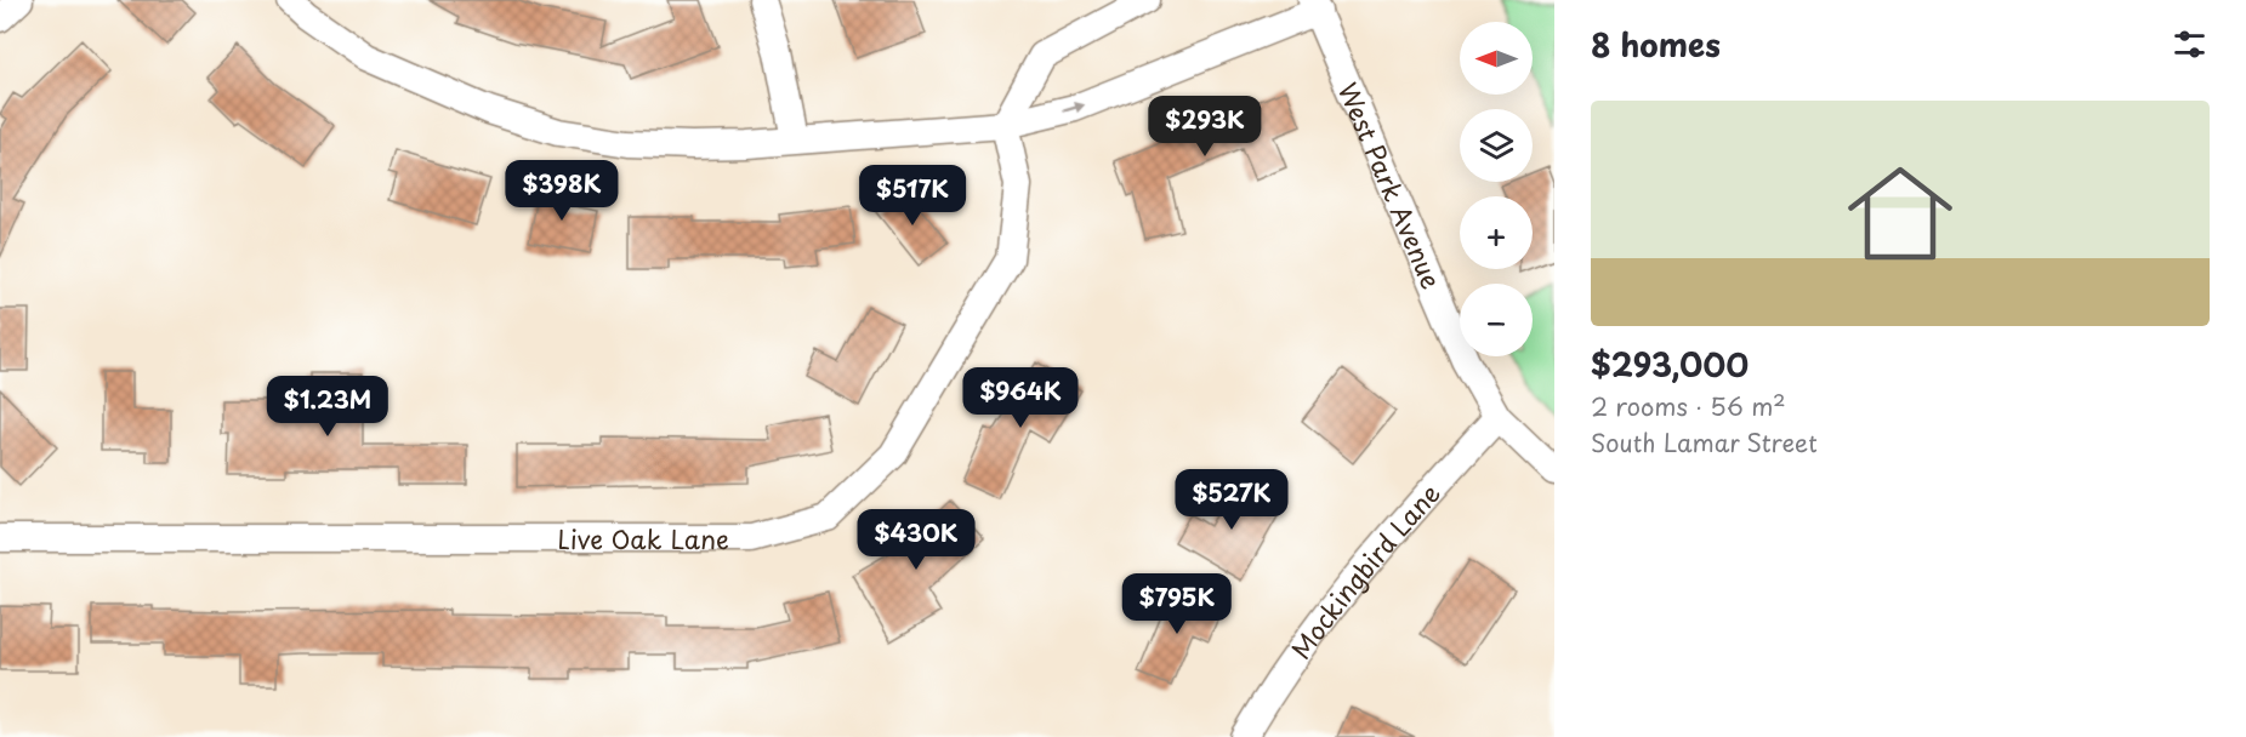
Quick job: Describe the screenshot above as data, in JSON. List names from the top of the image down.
{
  "streets": {
    "street": ["West Park Avenue", "Live Oak Lane", "Mockingbird Lane"]
  },
  "crossings": [
    ["West Park Avenue", "Mockingbird Lane"]
  ],
  "north": "left",
  "page": {
    "heading": "8 homes",
    "map_buttons": ["+", "−"],
    "list": [
      {
        "name": "$293,000",
        "note": "2 rooms · 56 m² · South Lamar Street"
      }
    ],
    "price": [
      "$293K",
      "$398K",
      "$517K",
      "$964K",
      "$1.23M",
      "$527K",
      "$430K",
      "$795K"
    ]
  }
}
